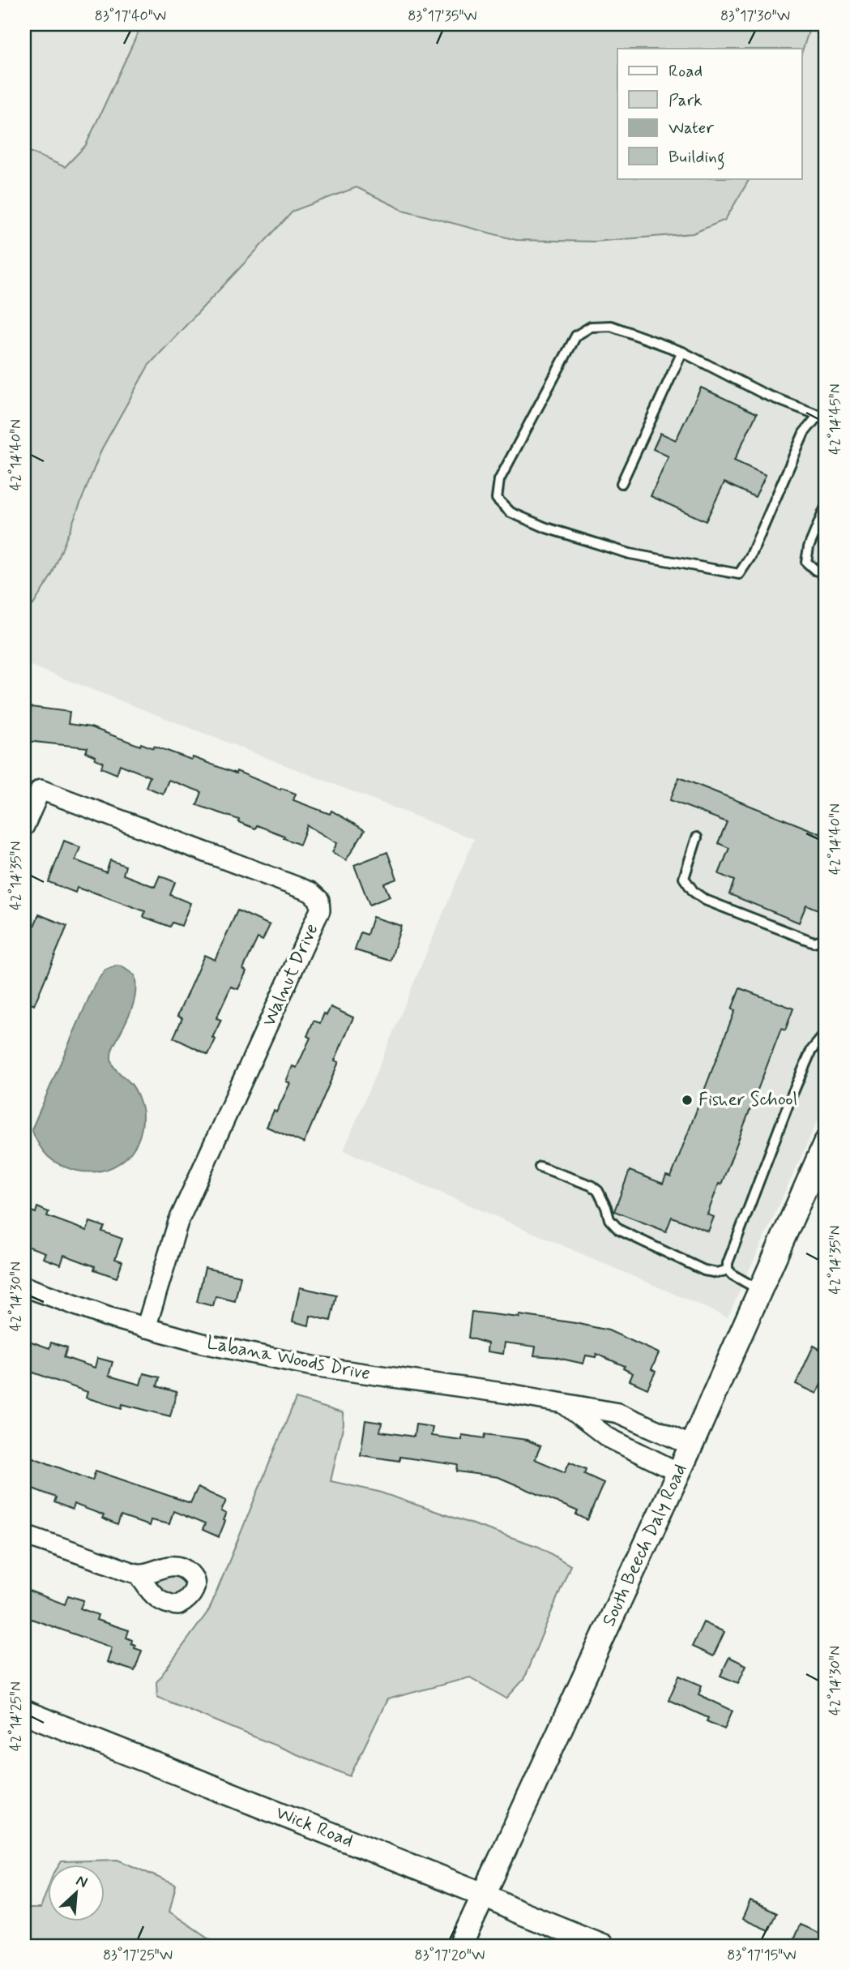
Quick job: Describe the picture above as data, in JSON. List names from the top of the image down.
{
  "streets": {
    "street": [
      "Walnut Drive",
      "Labana Woods Drive",
      "South Beech Daly Road",
      "Wick Road"
    ]
  },
  "crossings": [
    ["Walnut Drive", "Labana Woods Drive"],
    ["Labana Woods Drive", "South Beech Daly Road"],
    ["South Beech Daly Road", "Wick Road"]
  ],
  "places": ["Fisher School"],
  "legend": [
    "Road",
    "Park",
    "Water",
    "Building"
  ],
  "north": "top right",
  "coordinates": [
    "83°17'40\"W",
    "83°17'35\"W",
    "83°17'30\"W",
    "42°14'45\"N",
    "42°14'40\"N",
    "42°14'35\"N",
    "42°14'30\"N",
    "42°14'25\"N",
    "83°17'25\"W",
    "83°17'20\"W",
    "83°17'15\"W"
  ]
}
